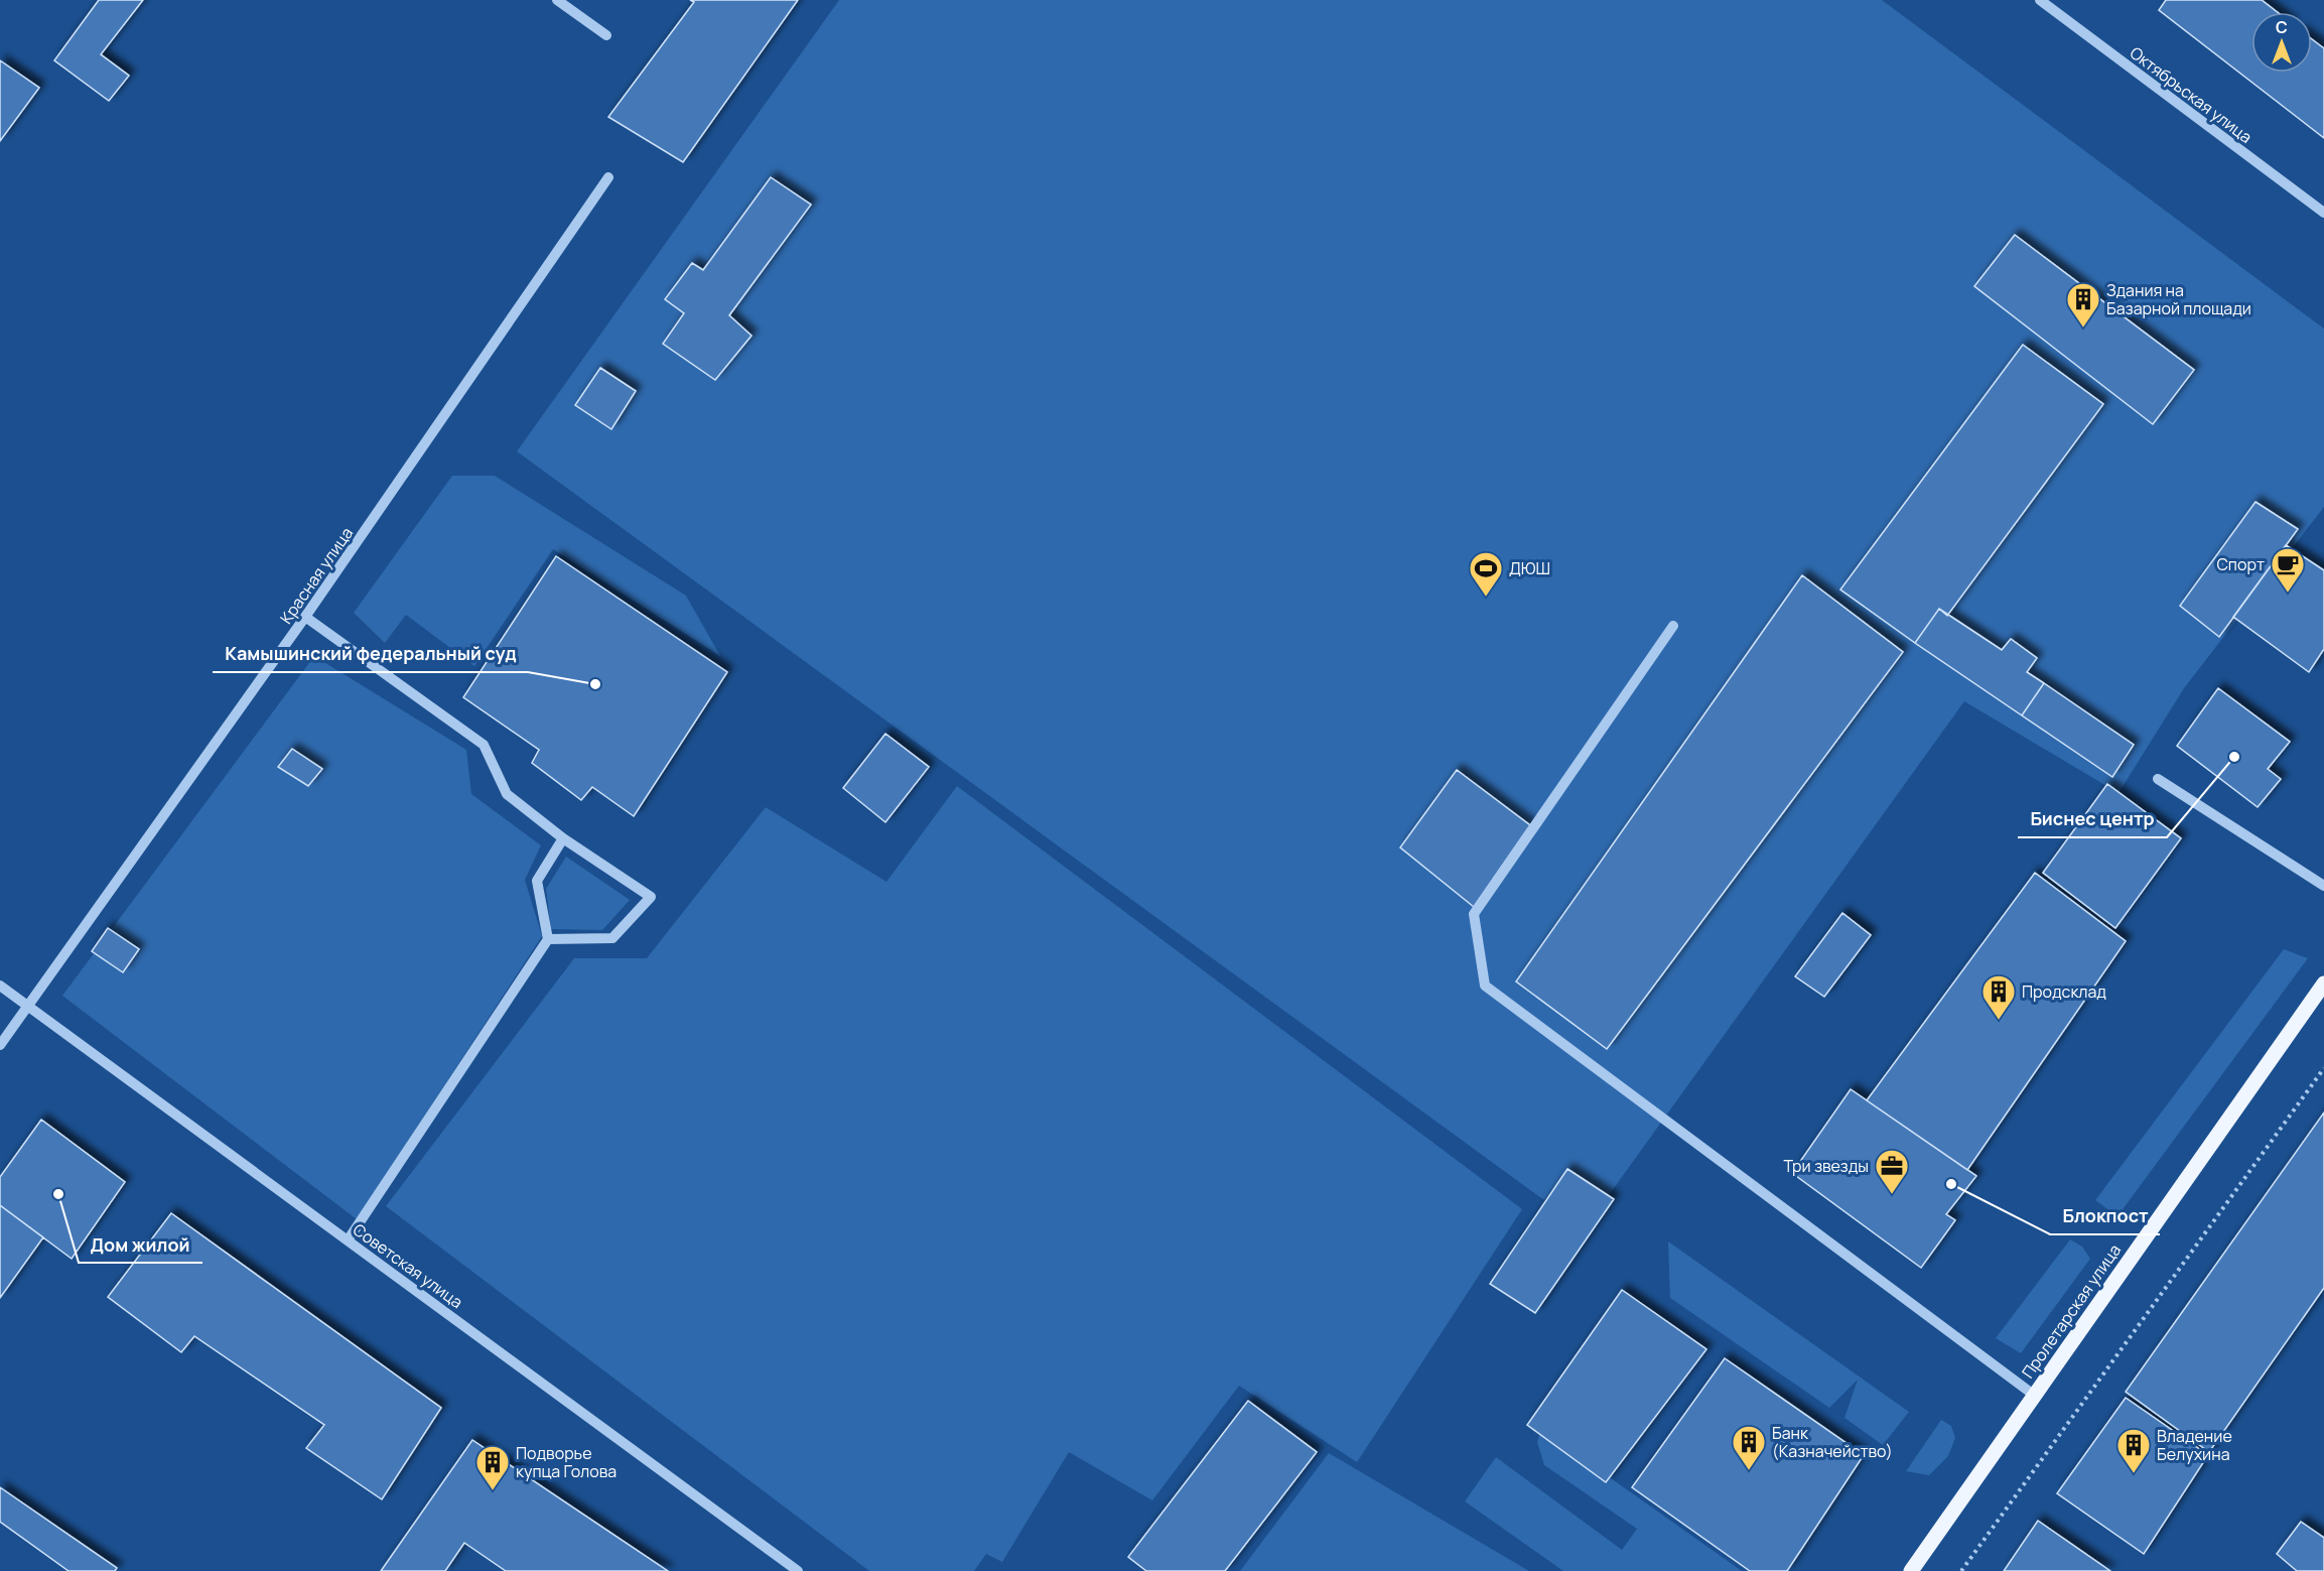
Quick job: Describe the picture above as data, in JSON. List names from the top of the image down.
{
  "streets": {
    "main road": ["Пролетарская улица"],
    "street": ["Октябрьская улица", "Красная улица", "Советская улица"]
  },
  "crossings": [
    ["Красная улица", "Советская улица"]
  ],
  "places": {
    "building": [
      "Здания на Базарной площади",
      "Продсклад",
      "Банк (Казначейство)",
      "Владение Белухина",
      "Подворье купца Голова"
    ],
    "cafe": ["Спорт"],
    "sports": ["ДЮШ"],
    "other": [
      "Камышинский федеральный суд",
      "Биснес центр",
      "Блокпост",
      "Дом жилой"
    ],
    "office": ["Три звезды"]
  },
  "north": "top"
}
